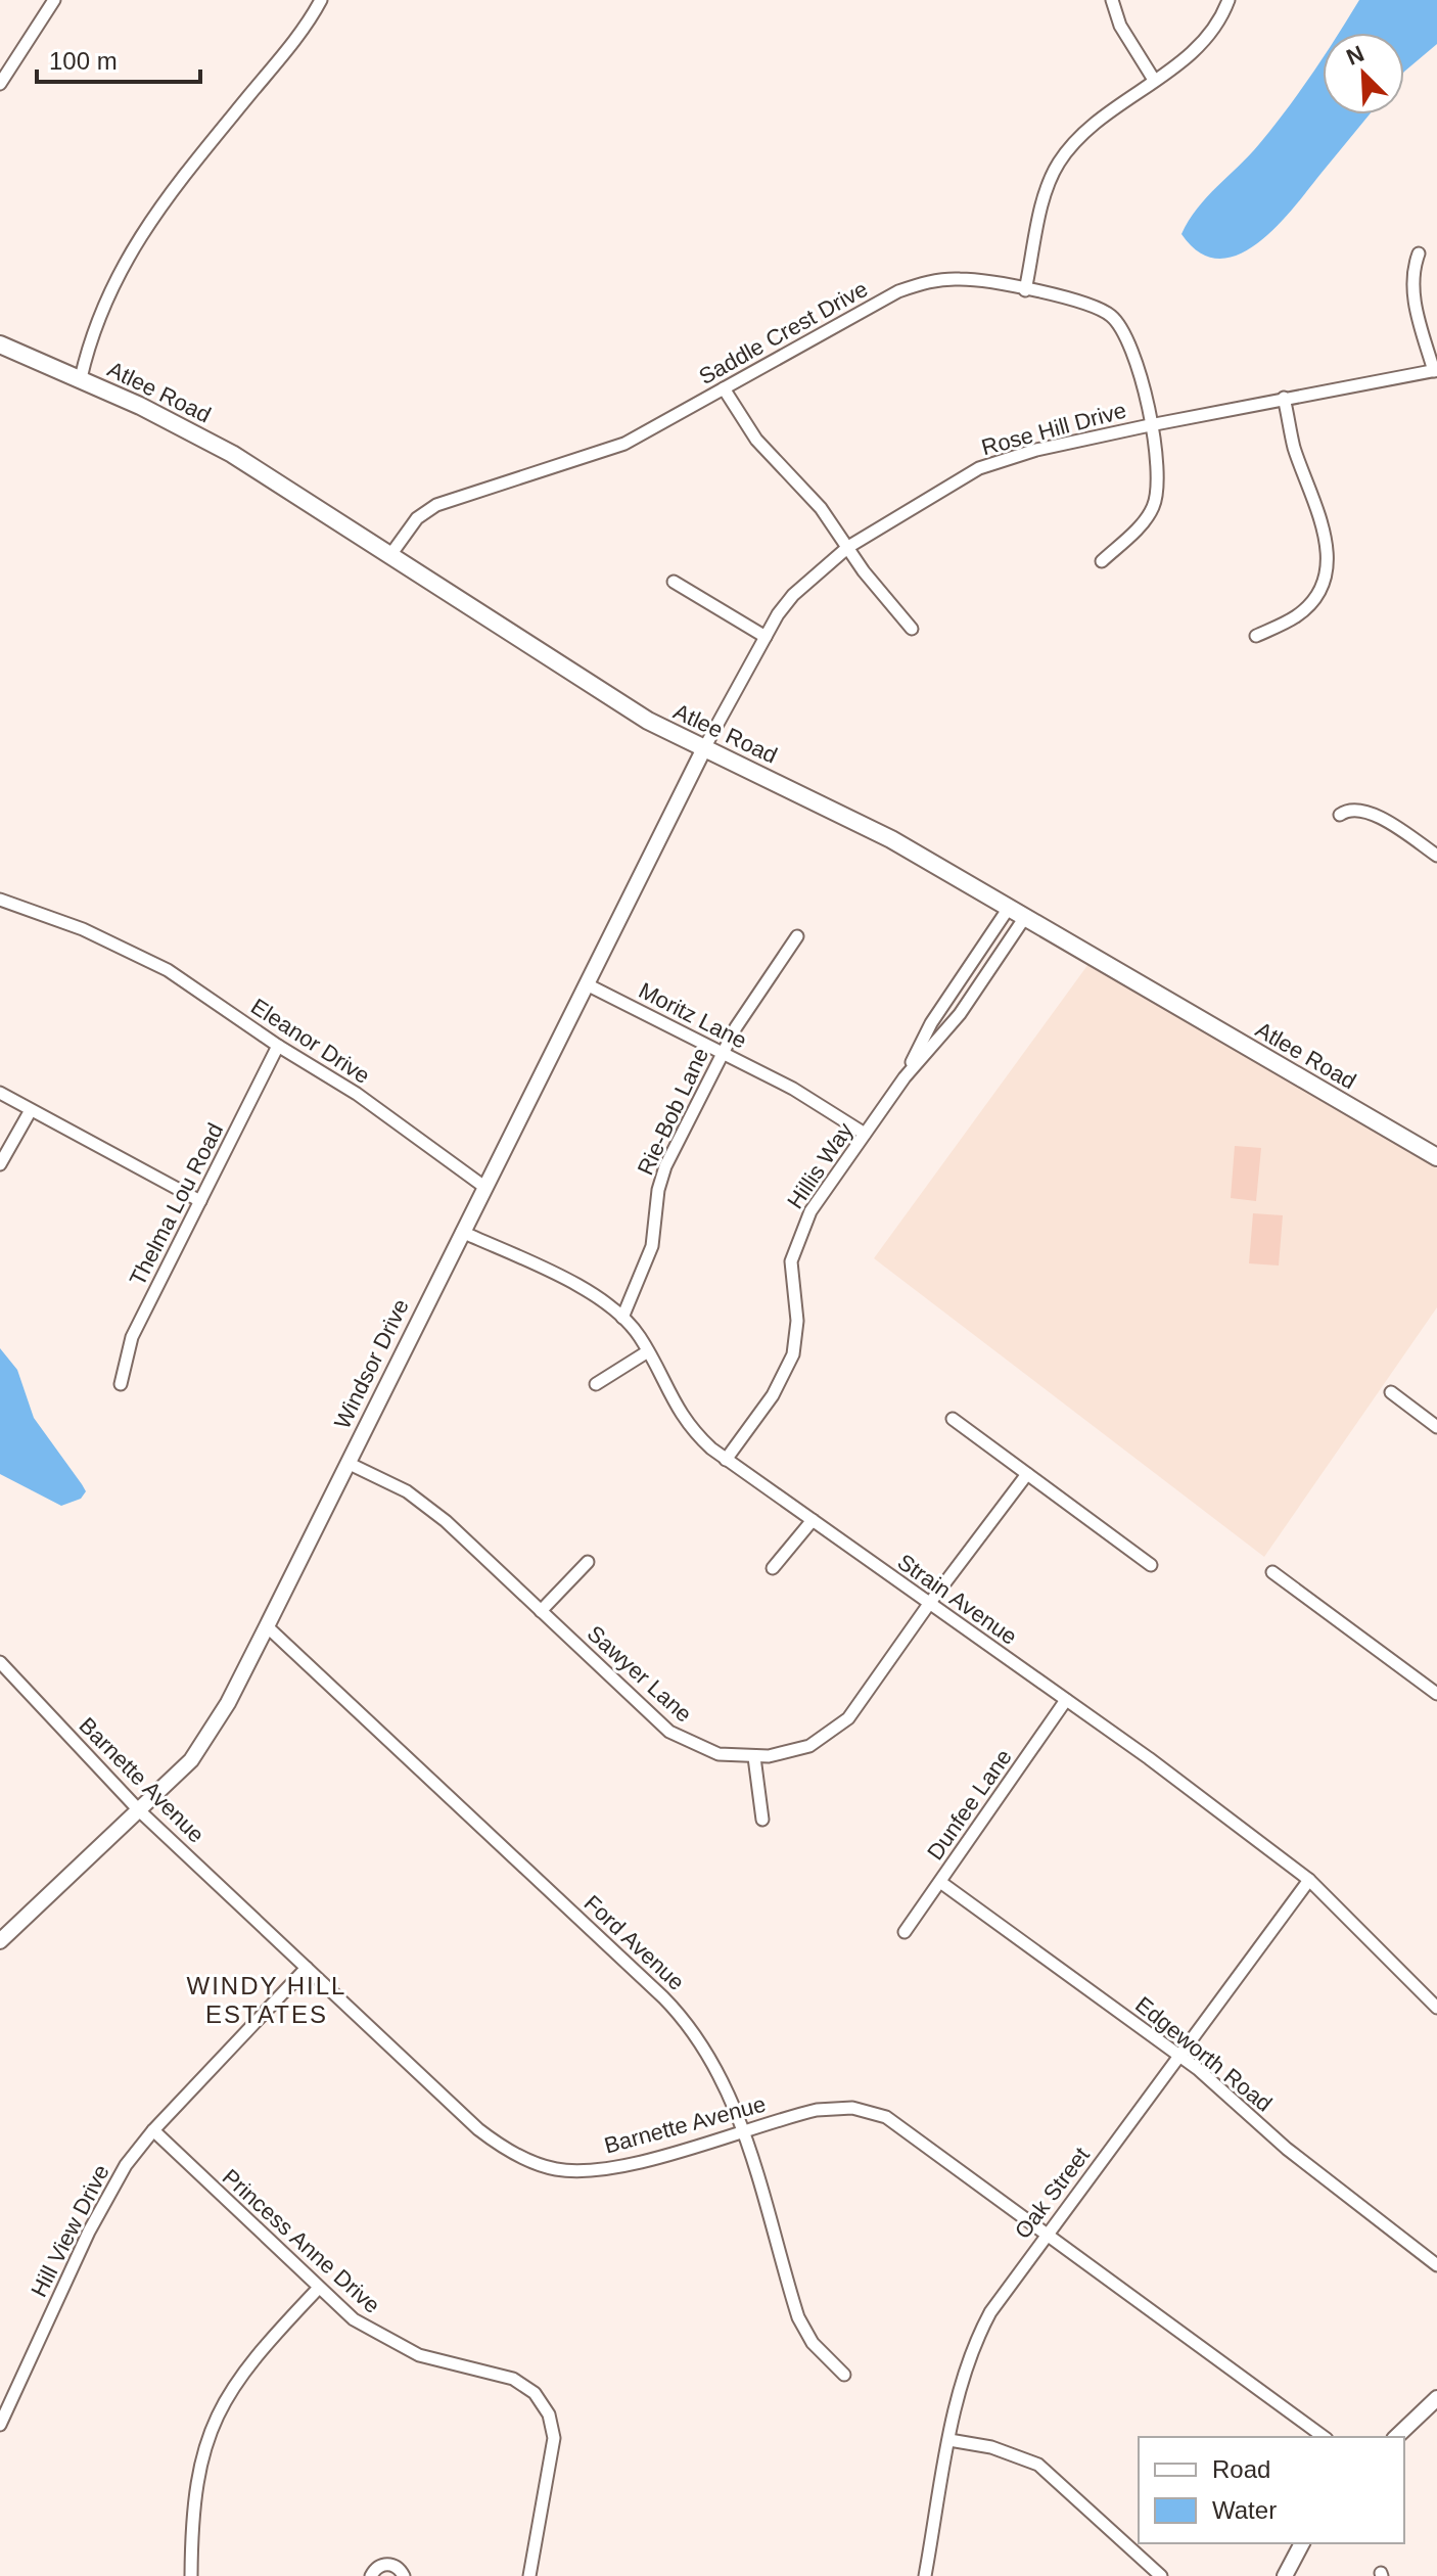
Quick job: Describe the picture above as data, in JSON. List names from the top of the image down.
{
  "streets": {
    "main road": ["Atlee Road"],
    "street": [
      "Saddle Crest Drive",
      "Rose Hill Drive",
      "Moritz Lane",
      "Eleanor Drive",
      "Rie-Bob Lane",
      "Hillis Way",
      "Thelma Lou Road",
      "Windsor Drive",
      "Strain Avenue",
      "Sawyer Lane",
      "Barnette Avenue",
      "Dunfee Lane",
      "Ford Avenue",
      "Edgeworth Road",
      "Oak Street",
      "Hill View Drive",
      "Princess Anne Drive"
    ]
  },
  "crossings": [
    ["Saddle Crest Drive", "Atlee Road"],
    ["Saddle Crest Drive", "Rose Hill Drive"],
    ["Atlee Road", "Rose Hill Drive"],
    ["Atlee Road", "Hillis Way"],
    ["Atlee Road", "Windsor Drive"],
    ["Rose Hill Drive", "Windsor Drive"],
    ["Moritz Lane", "Rie-Bob Lane"],
    ["Moritz Lane", "Hillis Way"],
    ["Moritz Lane", "Windsor Drive"],
    ["Eleanor Drive", "Thelma Lou Road"],
    ["Eleanor Drive", "Windsor Drive"],
    ["Rie-Bob Lane", "Strain Avenue"],
    ["Hillis Way", "Strain Avenue"],
    ["Windsor Drive", "Strain Avenue"],
    ["Windsor Drive", "Sawyer Lane"],
    ["Windsor Drive", "Barnette Avenue"],
    ["Windsor Drive", "Ford Avenue"],
    ["Strain Avenue", "Sawyer Lane"],
    ["Strain Avenue", "Dunfee Lane"],
    ["Strain Avenue", "Oak Street"],
    ["Barnette Avenue", "Ford Avenue"],
    ["Barnette Avenue", "Oak Street"],
    ["Barnette Avenue", "Hill View Drive"],
    ["Dunfee Lane", "Edgeworth Road"],
    ["Edgeworth Road", "Oak Street"],
    ["Hill View Drive", "Princess Anne Drive"]
  ],
  "districts": ["WINDY HILL ESTATES"],
  "legend": ["Road", "Water"],
  "scale_bar": "100 m",
  "north": "top left"
}
